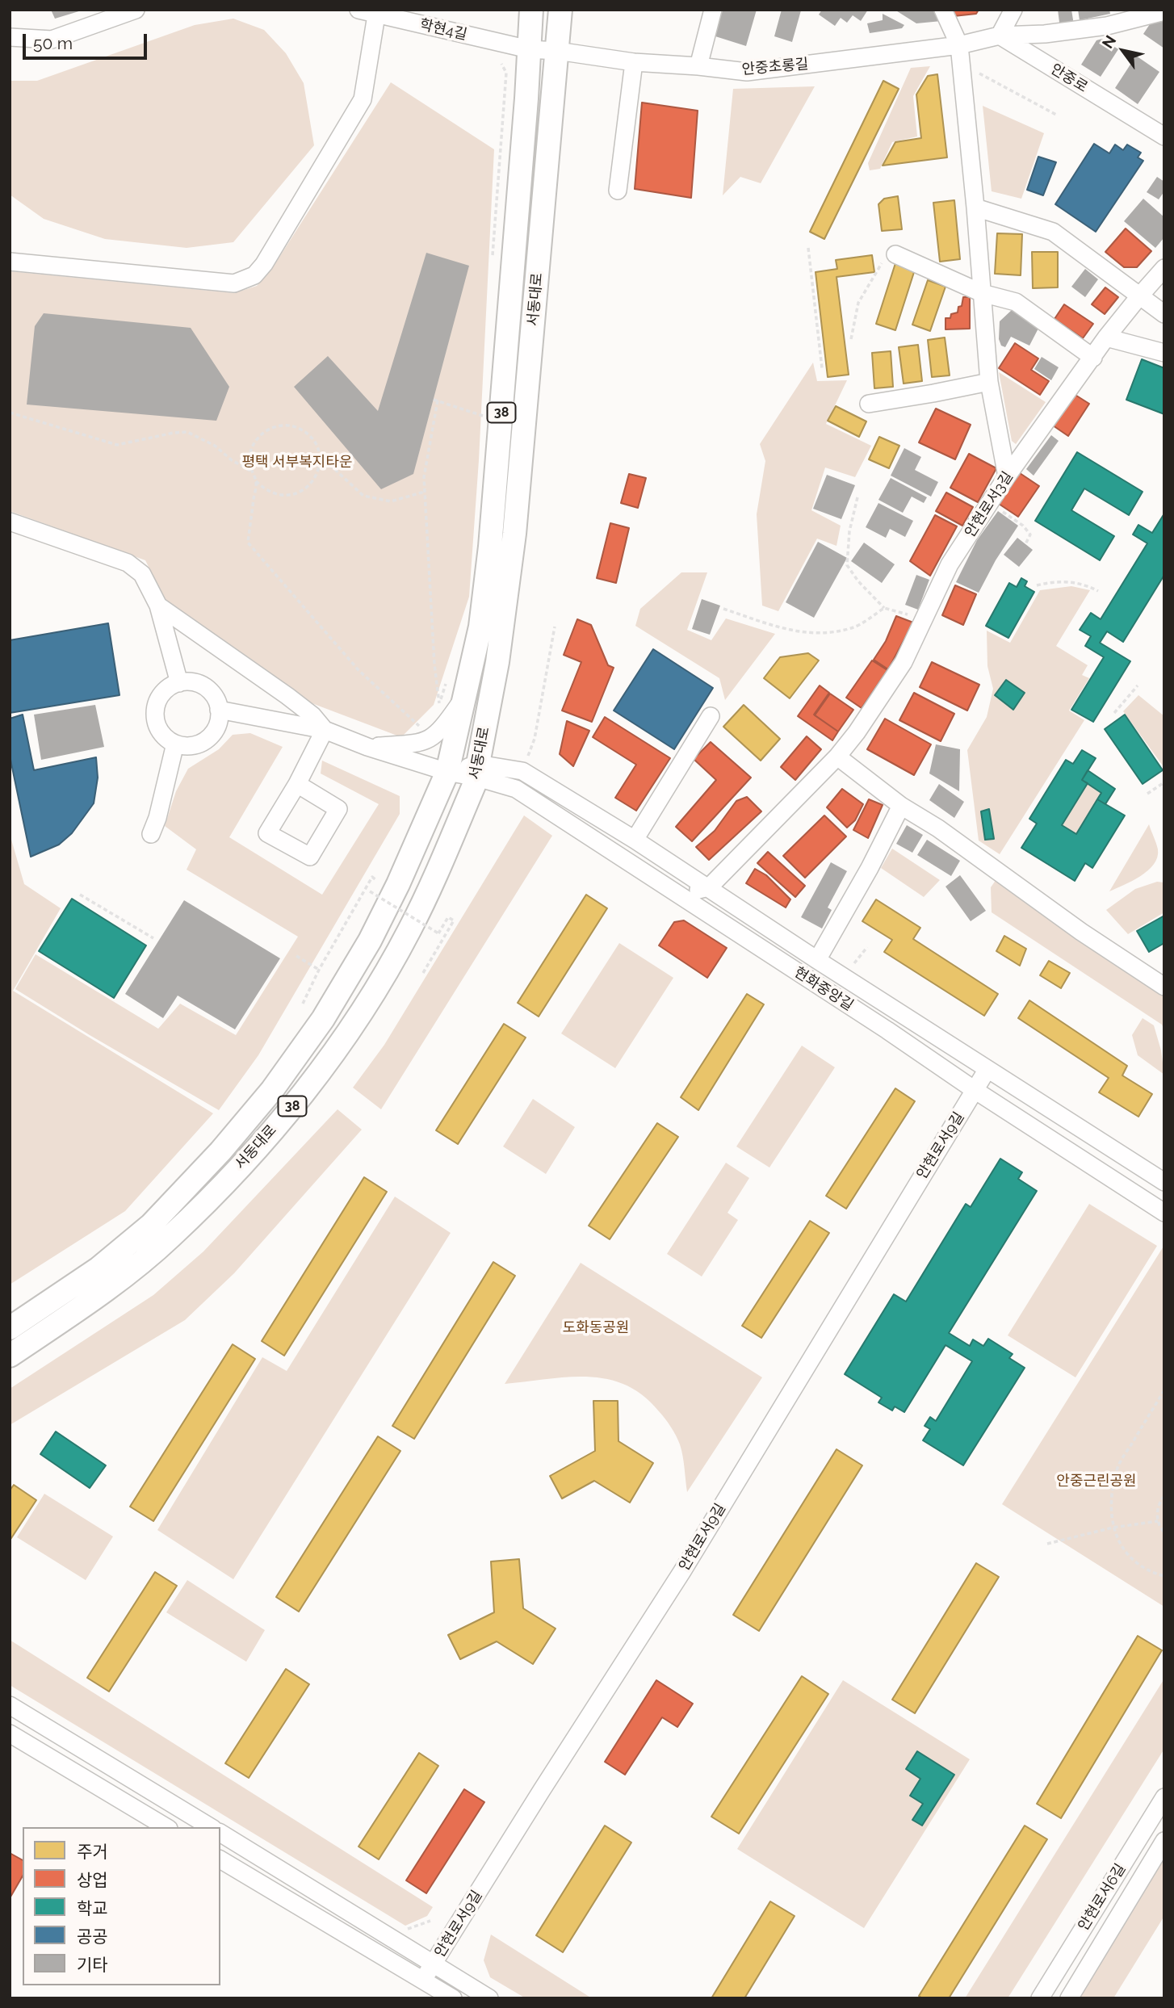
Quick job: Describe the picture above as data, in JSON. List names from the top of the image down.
{
  "streets": {
    "main road": ["서동대로", "38"],
    "street": [
      "학현4길",
      "안중초롱길",
      "안중로",
      "안현로서3길",
      "현화중앙길",
      "안현로서9길",
      "안현로서6길"
    ]
  },
  "crossings": [
    ["학현4길", "안중초롱길"],
    ["학현4길", "서동대로"],
    ["안중초롱길", "안중로"],
    ["안중초롱길", "서동대로"],
    ["서동대로", "현화중앙길"],
    ["현화중앙길", "안현로서9길"]
  ],
  "parks": ["평택 서부복지타운", "도화동공원", "안중근린공원"],
  "legend": [
    "주거",
    "상업",
    "학교",
    "공공",
    "기타"
  ],
  "scale_bar": "50 m",
  "north": "top left"
}
